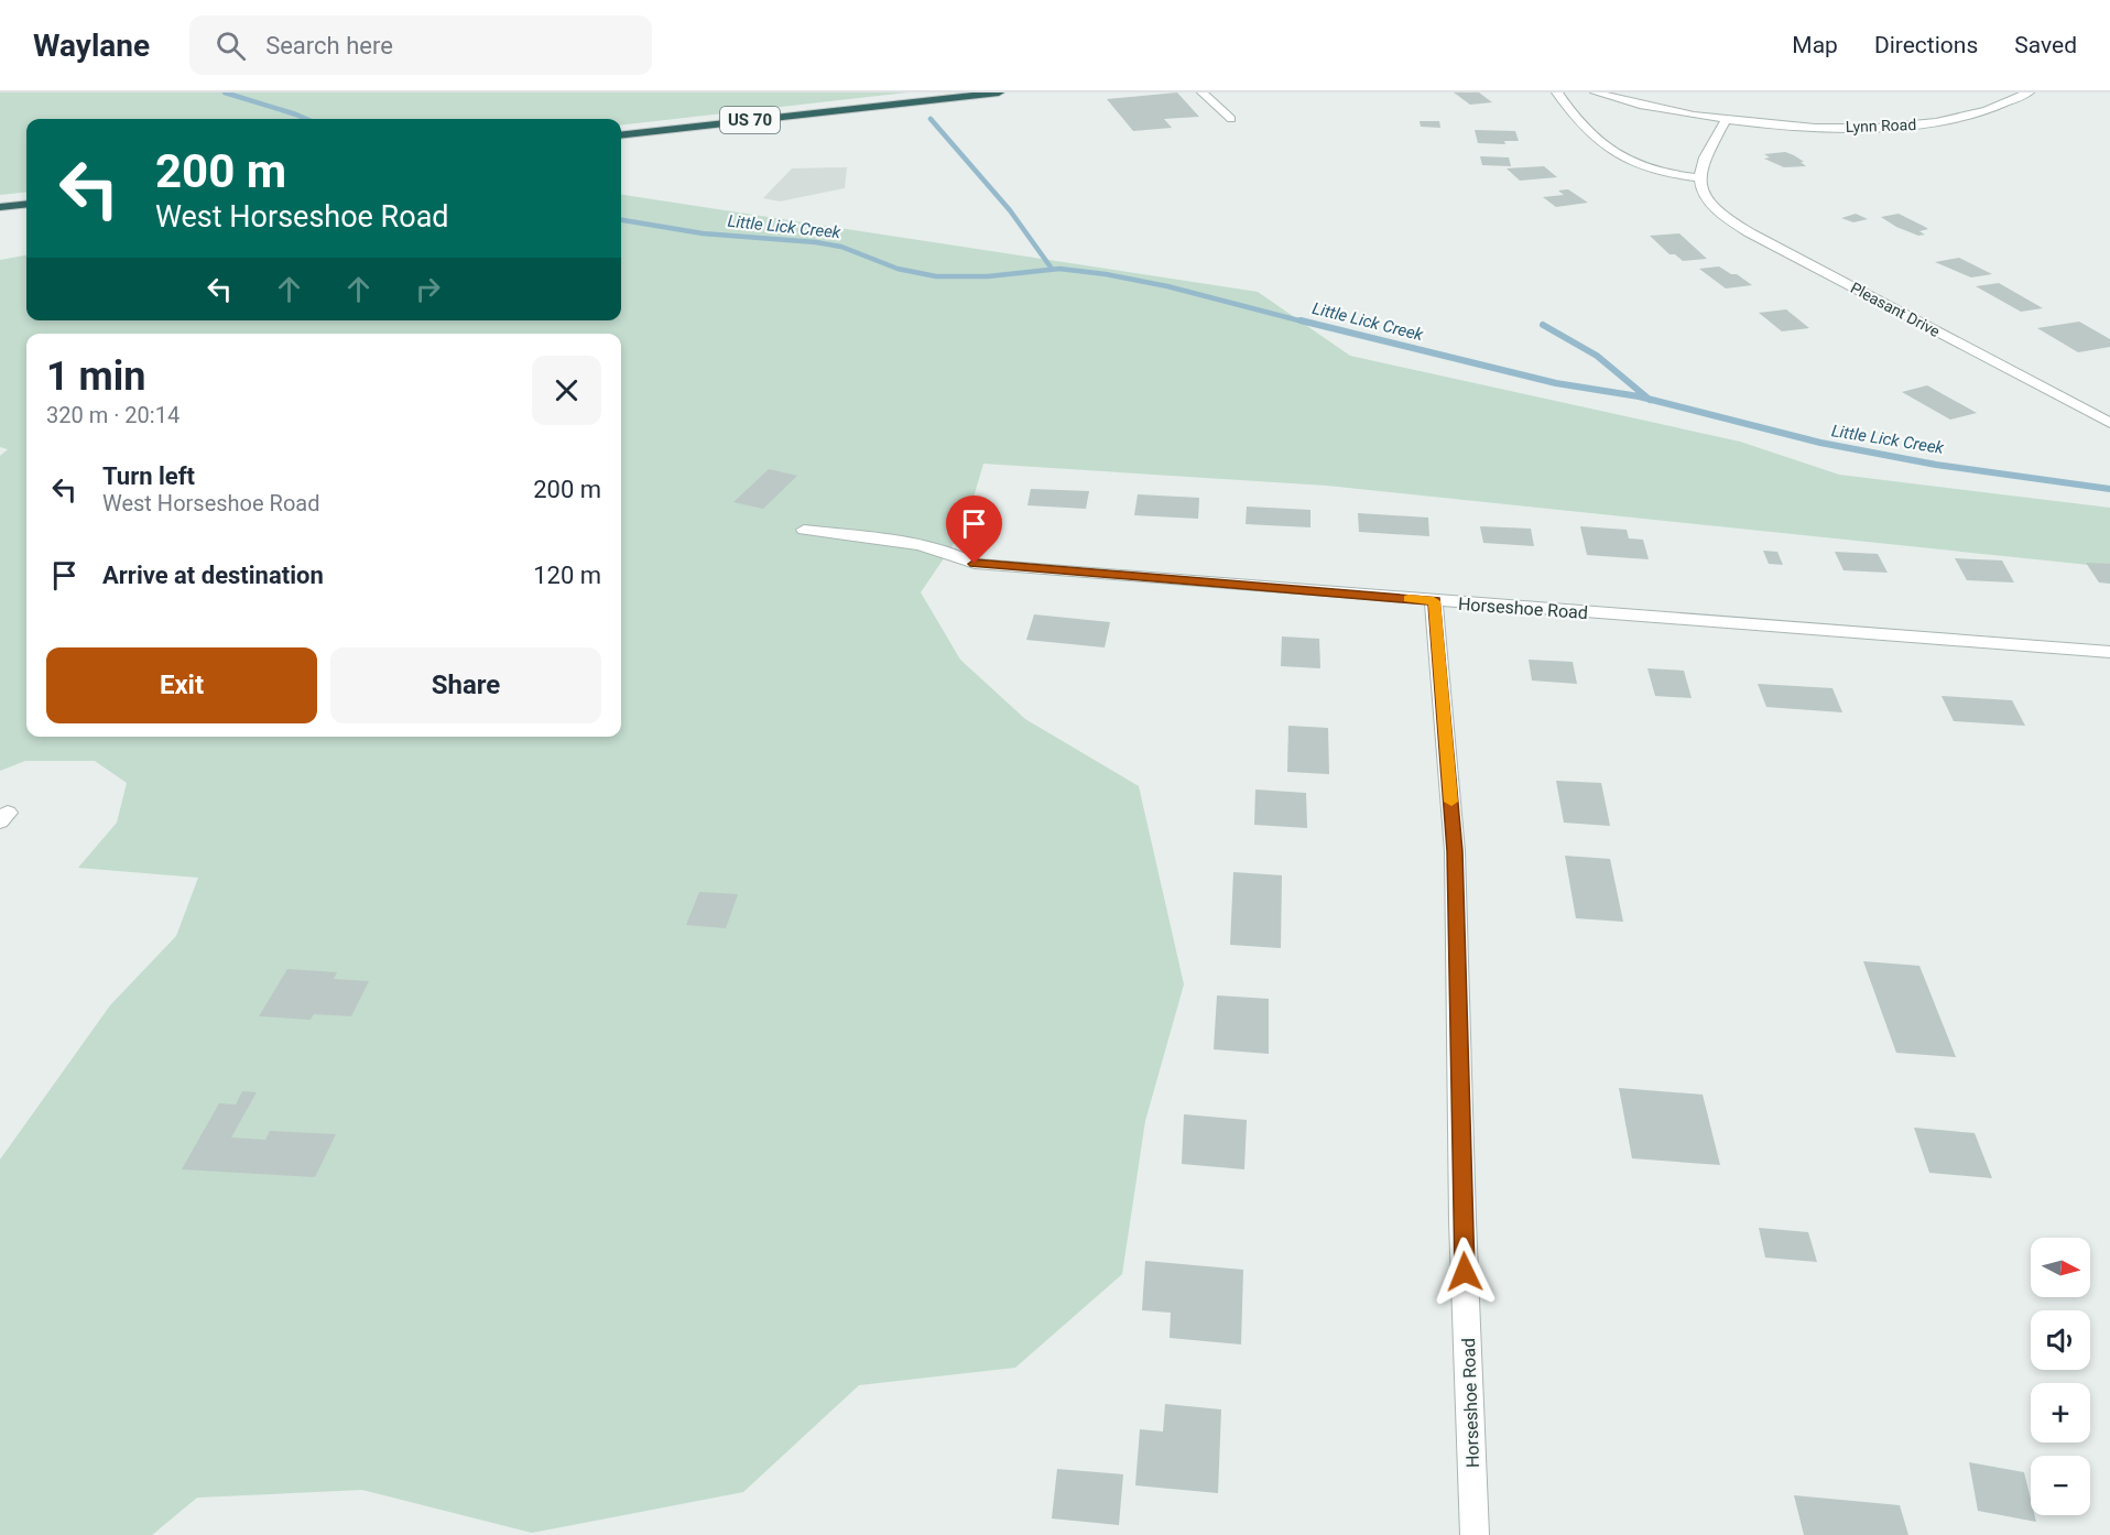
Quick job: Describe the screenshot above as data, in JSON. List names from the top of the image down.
{
  "streets": {
    "highway": ["US 70"],
    "street": ["Lynn Road", "Pleasant Drive", "Horseshoe Road"]
  },
  "water": ["Little Lick Creek"],
  "north": "right",
  "page": {
    "header": "Waylane",
    "search": "Search here",
    "nav": ["Map", "Directions", "Saved"],
    "turn": ["200 m", "West Horseshoe Road"],
    "heading": ["1 min", "320 m · 20:14"],
    "list": [
      {
        "name": "Turn left",
        "note": "West Horseshoe Road",
        "value": "200 m"
      },
      {
        "name": "Arrive at destination",
        "value": "120 m"
      }
    ],
    "buttons": ["Exit", "Share"],
    "map_buttons": ["+", "−"]
  }
}
